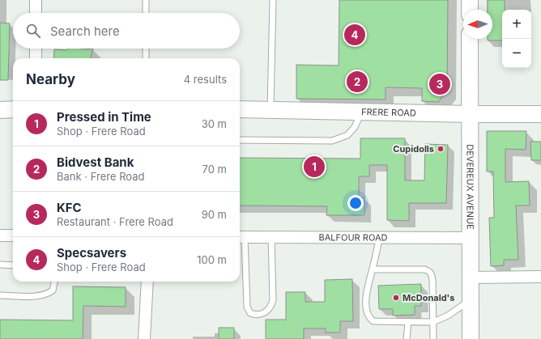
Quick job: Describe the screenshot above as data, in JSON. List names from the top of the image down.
{
  "streets": {
    "main road": ["FRERE ROAD", "DEVEREUX AVENUE"],
    "street": ["BALFOUR ROAD"]
  },
  "crossings": [
    ["FRERE ROAD", "DEVEREUX AVENUE"],
    ["DEVEREUX AVENUE", "BALFOUR ROAD"]
  ],
  "places": ["Cupidolls", "McDonald's"],
  "north": "left",
  "page": {
    "map_buttons": ["+", "−"],
    "search": "Search here",
    "pins": [
      "4",
      "2",
      "3",
      "1"
    ],
    "heading": ["Nearby", "4 results"],
    "list": [
      {
        "mark": "1",
        "name": "Pressed in Time",
        "note": "Shop · Frere Road",
        "value": "30 m"
      },
      {
        "mark": "2",
        "name": "Bidvest Bank",
        "note": "Bank · Frere Road",
        "value": "70 m"
      },
      {
        "mark": "3",
        "name": "KFC",
        "note": "Restaurant · Frere Road",
        "value": "90 m"
      },
      {
        "mark": "4",
        "name": "Specsavers",
        "note": "Shop · Frere Road",
        "value": "100 m"
      }
    ]
  }
}
